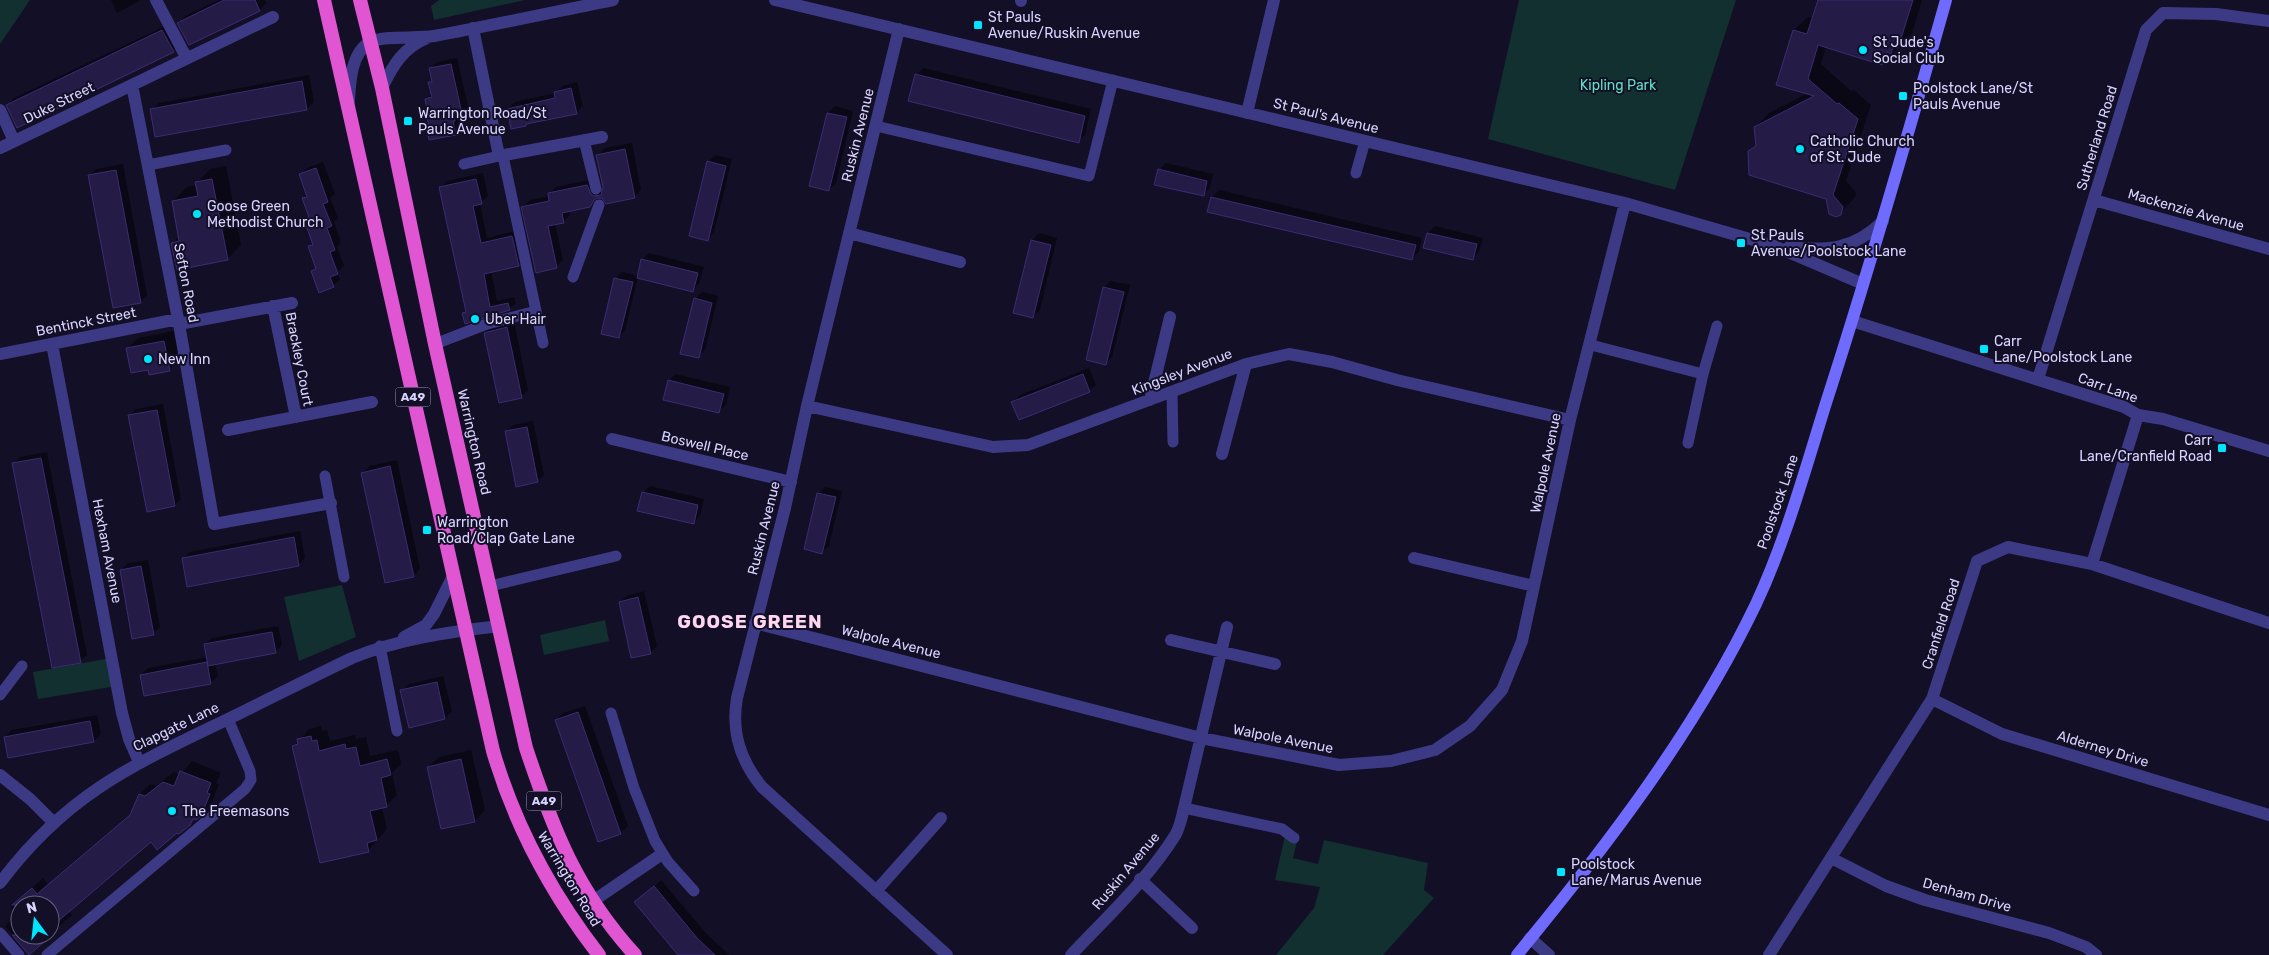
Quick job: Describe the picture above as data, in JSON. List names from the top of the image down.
{
  "streets": {
    "highway": ["A49", "Warrington Road"],
    "main road": ["Poolstock Lane"],
    "street": [
      "Duke Street",
      "St Paul's Avenue",
      "Ruskin Avenue",
      "Sutherland Road",
      "Mackenzie Avenue",
      "Sefton Road",
      "Bentinck Street",
      "Brackley Court",
      "Kingsley Avenue",
      "Carr Lane",
      "Boswell Place",
      "Walpole Avenue",
      "Hexham Avenue",
      "Cranfield Road",
      "Clapgate Lane",
      "Alderney Drive",
      "Denham Drive"
    ]
  },
  "crossings": [
    ["Duke Street", "Sefton Road"],
    ["St Paul's Avenue", "Ruskin Avenue"],
    ["St Paul's Avenue", "Walpole Avenue"],
    ["St Paul's Avenue", "Poolstock Lane"],
    ["Ruskin Avenue", "Kingsley Avenue"],
    ["Ruskin Avenue", "Boswell Place"],
    ["Ruskin Avenue", "Walpole Avenue"],
    ["Sutherland Road", "Mackenzie Avenue"],
    ["Sutherland Road", "Carr Lane"],
    ["Sefton Road", "Bentinck Street"],
    ["Bentinck Street", "Brackley Court"],
    ["Bentinck Street", "Hexham Avenue"],
    ["Kingsley Avenue", "Walpole Avenue"],
    ["Carr Lane", "Poolstock Lane"],
    ["Warrington Road", "Clapgate Lane"],
    ["Hexham Avenue", "Clapgate Lane"],
    ["Cranfield Road", "Alderney Drive"],
    ["Cranfield Road", "Denham Drive"]
  ],
  "districts": ["GOOSE GREEN"],
  "parks": ["Kipling Park"],
  "places": {
    "transit": [
      "St Pauls Avenue/Ruskin Avenue",
      "Poolstock Lane/St Pauls Avenue",
      "Warrington Road/St Pauls Avenue",
      "St Pauls Avenue/Poolstock Lane",
      "Carr Lane/Poolstock Lane",
      "Carr Lane/Cranfield Road",
      "Warrington Road/Clap Gate Lane",
      "Poolstock Lane/Marus Avenue"
    ],
    "other": [
      "St Jude's Social Club",
      "Catholic Church of St. Jude",
      "Goose Green Methodist Church",
      "Uber Hair",
      "New Inn",
      "The Freemasons"
    ]
  },
  "north": "top"
}
